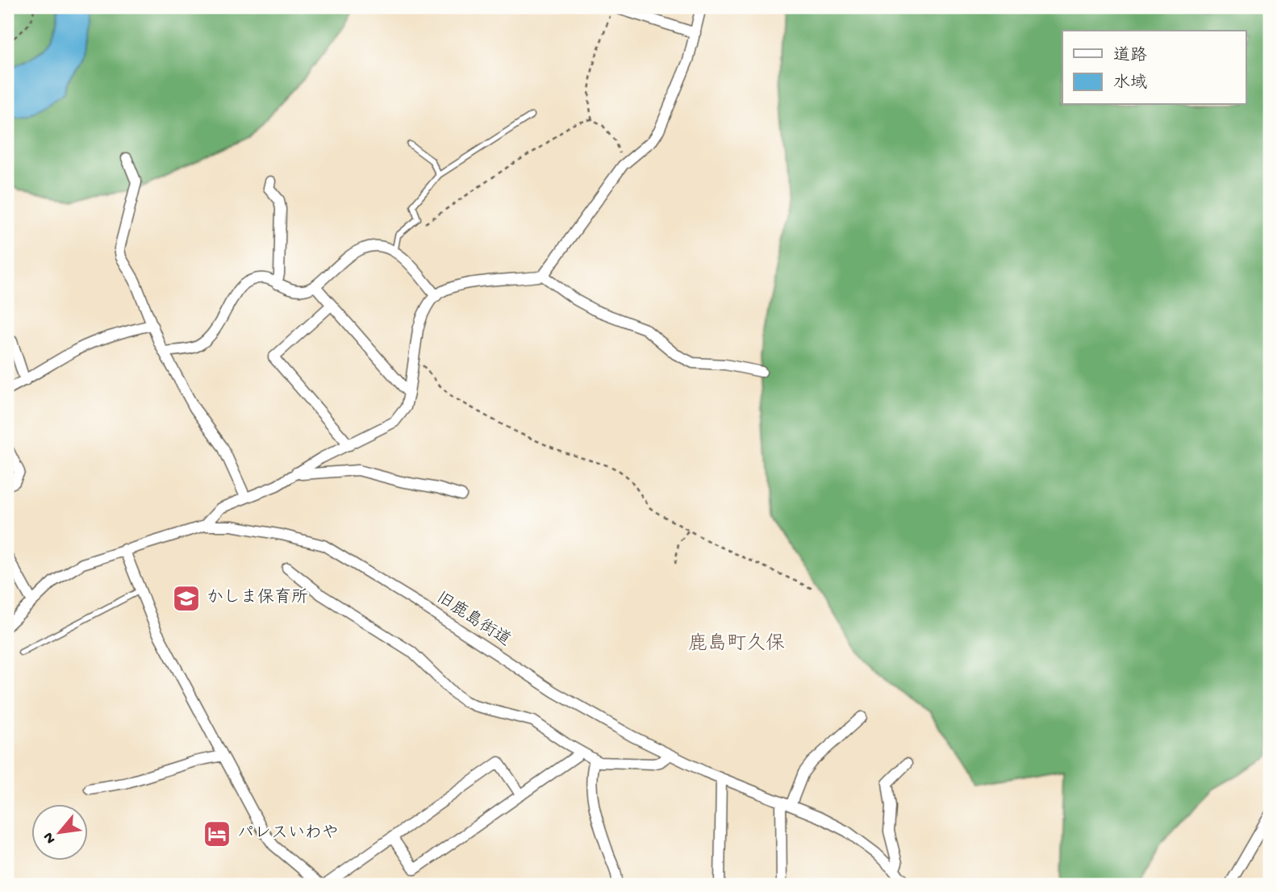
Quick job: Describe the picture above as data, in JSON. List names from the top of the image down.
{
  "streets": {
    "street": ["旧鹿島街道"]
  },
  "districts": ["鹿島町久保"],
  "places": {
    "school or university": ["かしま保育所"],
    "hotel": ["パレスいわや"]
  },
  "legend": ["道路", "水域"],
  "north": "bottom left"
}
